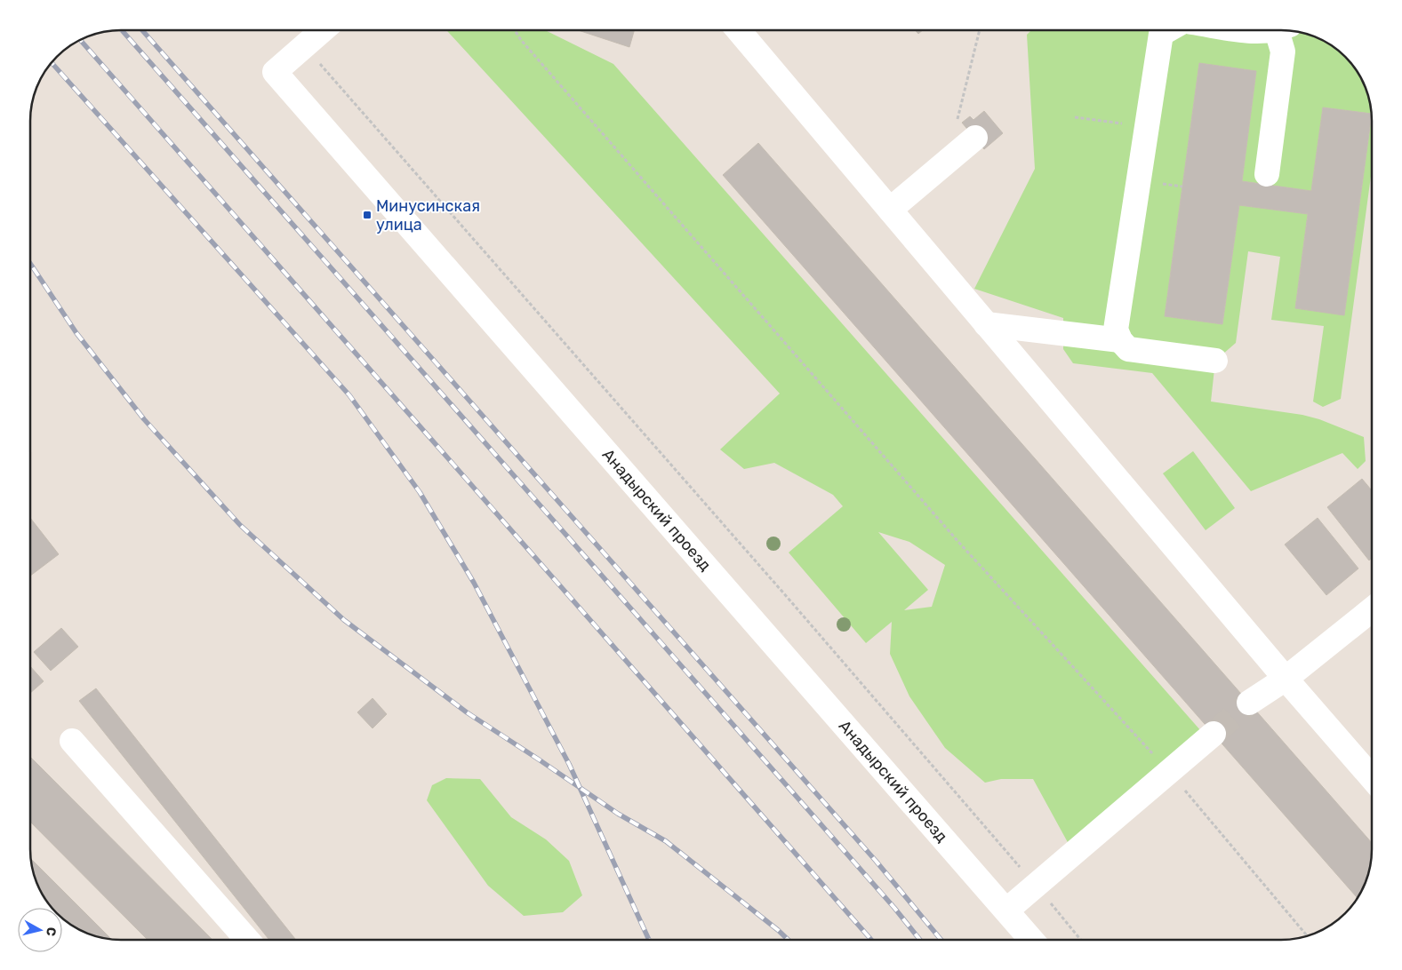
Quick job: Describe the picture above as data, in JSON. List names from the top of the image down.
{
  "streets": {
    "street": ["Анадырский проезд"]
  },
  "places": {
    "transit": ["Минусинская улица"]
  },
  "north": "right"
}
